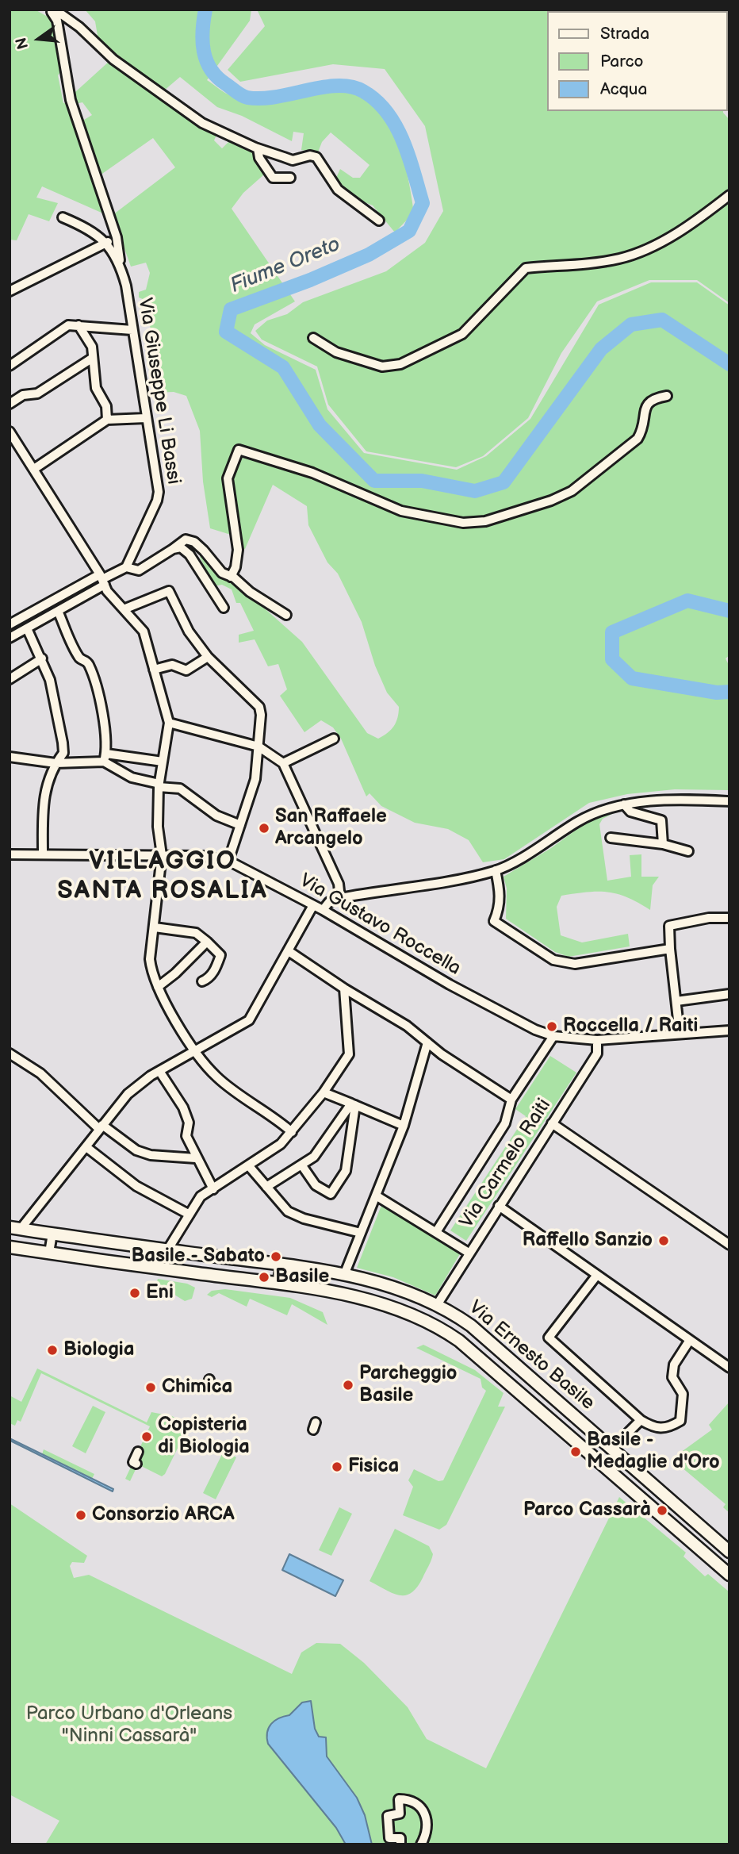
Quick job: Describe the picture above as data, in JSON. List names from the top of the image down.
{
  "streets": {
    "main road": ["Via Ernesto Basile"],
    "street": ["Via Giuseppe Li Bassi", "Via Gustavo Roccella", "Via Carmelo Raiti"]
  },
  "crossings": [
    ["Via Gustavo Roccella", "Via Carmelo Raiti"],
    ["Via Carmelo Raiti", "Via Ernesto Basile"]
  ],
  "districts": ["VILLAGGIO SANTA ROSALIA"],
  "water": ["Fiume Oreto"],
  "parks": ["Parco Urbano d'Orleans \"Ninni Cassarà\""],
  "places": [
    "San Raffaele Arcangelo",
    "Roccella / Raiti",
    "Raffello Sanzio",
    "Basile - Sabato",
    "Basile",
    "Eni",
    "Biologia",
    "Parcheggio Basile",
    "Chimica",
    "Copisteria di Biologia",
    "Basile - Medaglie d'Oro",
    "Fisica",
    "Parco Cassarà",
    "Consorzio ARCA"
  ],
  "legend": ["Strada", "Parco", "Acqua"],
  "north": "left"
}
